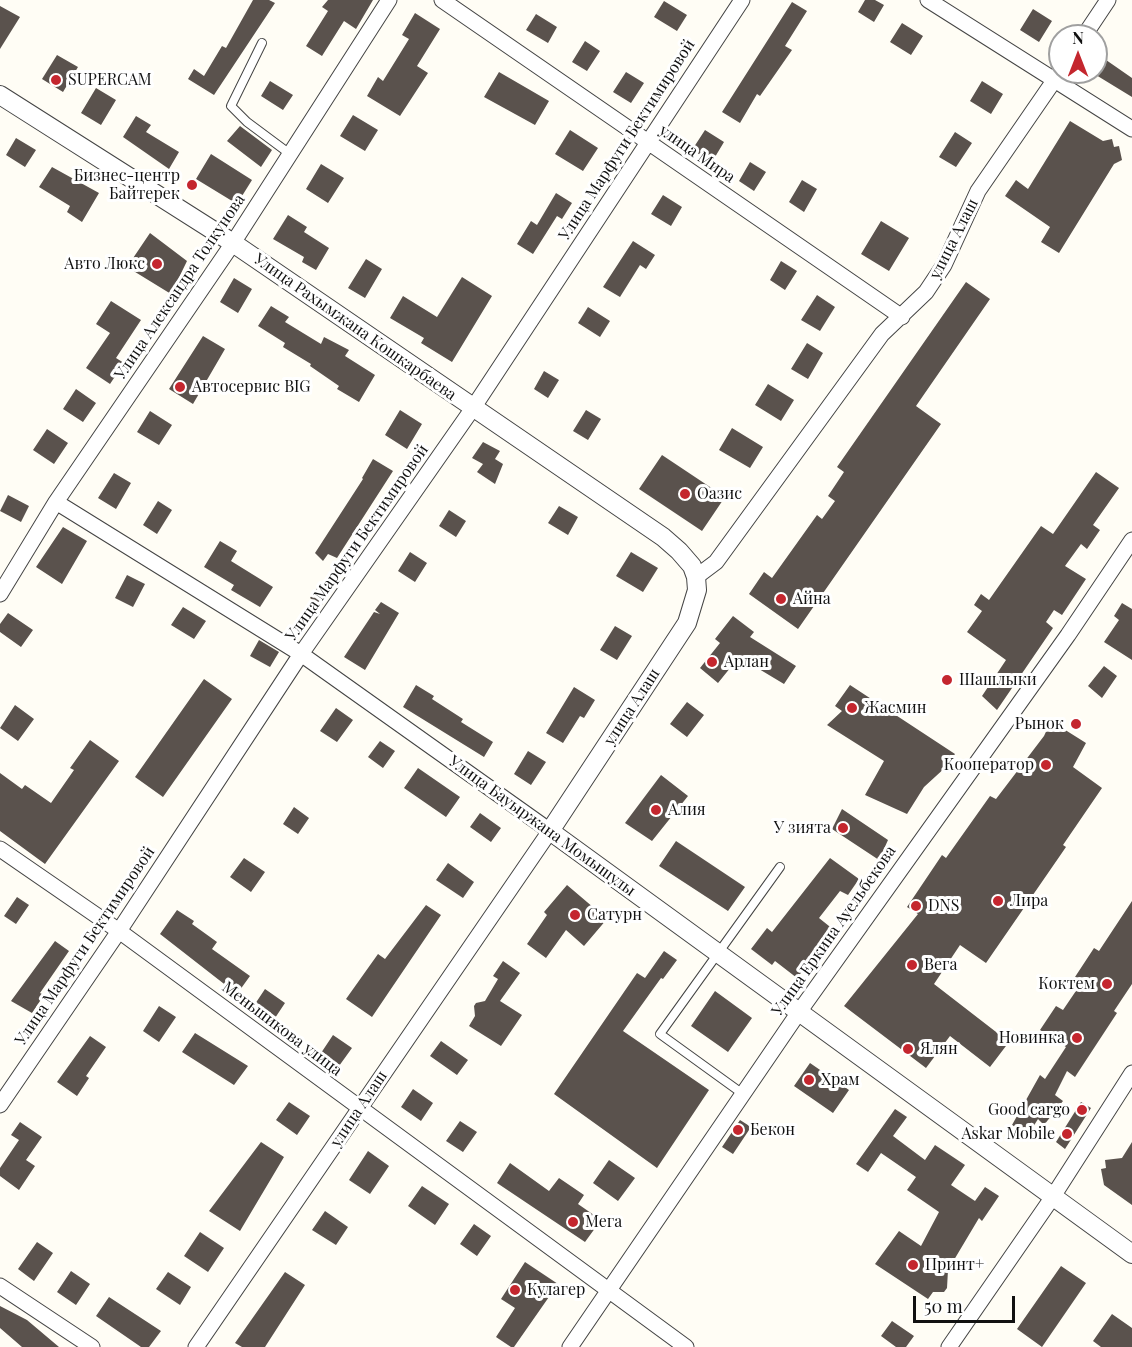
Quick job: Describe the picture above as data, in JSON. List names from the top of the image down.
{
  "streets": {
    "street": [
      "Улица Марфуги Бектимировой",
      "улица Мира",
      "улица Алаш",
      "Улица Александра Толкунова",
      "Улица Рахымжана Кошкарбаева",
      "Улица Бауыржана Момышулы",
      "Улица Еркина Ауельбекова",
      "Меньшикова улица"
    ]
  },
  "crossings": [
    ["Улица Марфуги Бектимировой", "улица Мира"],
    ["Улица Марфуги Бектимировой", "Улица Рахымжана Кошкарбаева"],
    ["Улица Марфуги Бектимировой", "Улица Бауыржана Момышулы"],
    ["Улица Марфуги Бектимировой", "Меньшикова улица"],
    ["улица Мира", "улица Алаш"],
    ["улица Алаш", "Улица Рахымжана Кошкарбаева"],
    ["улица Алаш", "Улица Бауыржана Момышулы"],
    ["улица Алаш", "Меньшикова улица"],
    ["Улица Александра Толкунова", "Улица Рахымжана Кошкарбаева"],
    ["Улица Александра Толкунова", "Улица Бауыржана Момышулы"],
    ["Улица Бауыржана Момышулы", "Улица Еркина Ауельбекова"],
    ["Улица Еркина Ауельбекова", "Меньшикова улица"]
  ],
  "places": [
    "SUPERCAM",
    "Бизнес-центр Байтерек",
    "Авто Люкс",
    "Автосервис BIG",
    "Оазис",
    "Айна",
    "Арлан",
    "Шашлыки",
    "Жасмин",
    "Рынок",
    "Кооператор",
    "Алия",
    "У зията",
    "Лира",
    "DNS",
    "Сатурн",
    "Вега",
    "Коктем",
    "Новинка",
    "Ялян",
    "Храм",
    "Good cargo",
    "Бекон",
    "Askar Mobile",
    "Мега",
    "Принт+",
    "Кулагер"
  ],
  "scale_bar": "50 m",
  "north": "top"
}
